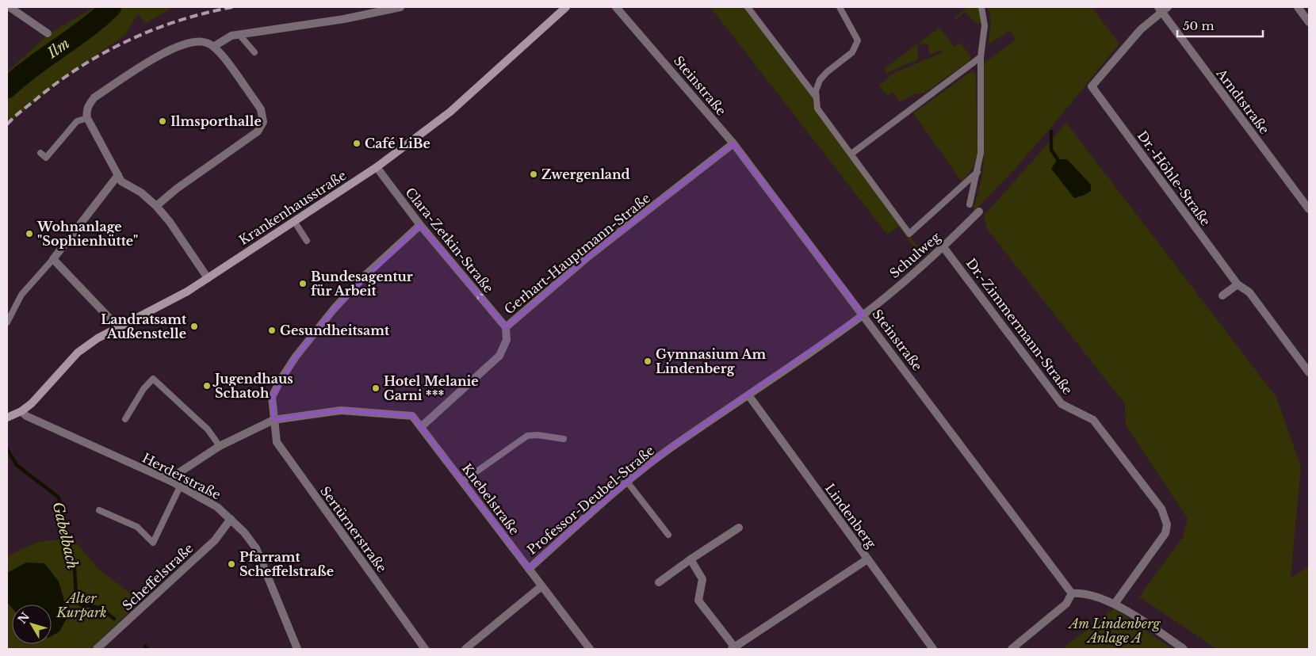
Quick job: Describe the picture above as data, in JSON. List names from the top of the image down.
{
  "streets": {
    "street": [
      "Steinstraße",
      "Arndtstraße",
      "Dr.-Höhle-Straße",
      "Krankenhausstraße",
      "Clara-Zetkin-Straße",
      "Gerhart-Hauptmann-Straße",
      "Schulweg",
      "Dr.-Zimmermann-Straße",
      "Herderstraße",
      "Knebelstraße",
      "Professor-Deubel-Straße",
      "Lindenberg",
      "Sertürnerstraße",
      "Scheffelstraße"
    ]
  },
  "crossings": [
    ["Steinstraße", "Gerhart-Hauptmann-Straße"],
    ["Steinstraße", "Schulweg"],
    ["Steinstraße", "Professor-Deubel-Straße"],
    ["Arndtstraße", "Dr.-Höhle-Straße"],
    ["Krankenhausstraße", "Clara-Zetkin-Straße"],
    ["Krankenhausstraße", "Herderstraße"],
    ["Clara-Zetkin-Straße", "Gerhart-Hauptmann-Straße"],
    ["Clara-Zetkin-Straße", "Sertürnerstraße"],
    ["Gerhart-Hauptmann-Straße", "Knebelstraße"],
    ["Schulweg", "Dr.-Zimmermann-Straße"],
    ["Schulweg", "Professor-Deubel-Straße"],
    ["Herderstraße", "Knebelstraße"],
    ["Herderstraße", "Scheffelstraße"],
    ["Knebelstraße", "Professor-Deubel-Straße"],
    ["Knebelstraße", "Sertürnerstraße"],
    ["Professor-Deubel-Straße", "Lindenberg"]
  ],
  "one_way": ["Clara-Zetkin-Straße"],
  "water": ["Ilm", "Gabelbach"],
  "parks": ["Alter Kurpark", "Am Lindenberg Anlage A"],
  "places": [
    "Ilmsporthalle",
    "Café LiBe",
    "Zwergenland",
    "Wohnanlage \"Sophienhütte\"",
    "Bundesagentur für Arbeit",
    "Landratsamt Außenstelle",
    "Gesundheitsamt",
    "Gymnasium Am Lindenberg",
    "Jugendhaus Schatoh",
    "Hotel Melanie Garni ***",
    "Pfarramt Scheffelstraße"
  ],
  "scale_bar": "50 m",
  "north": "top left"
}
